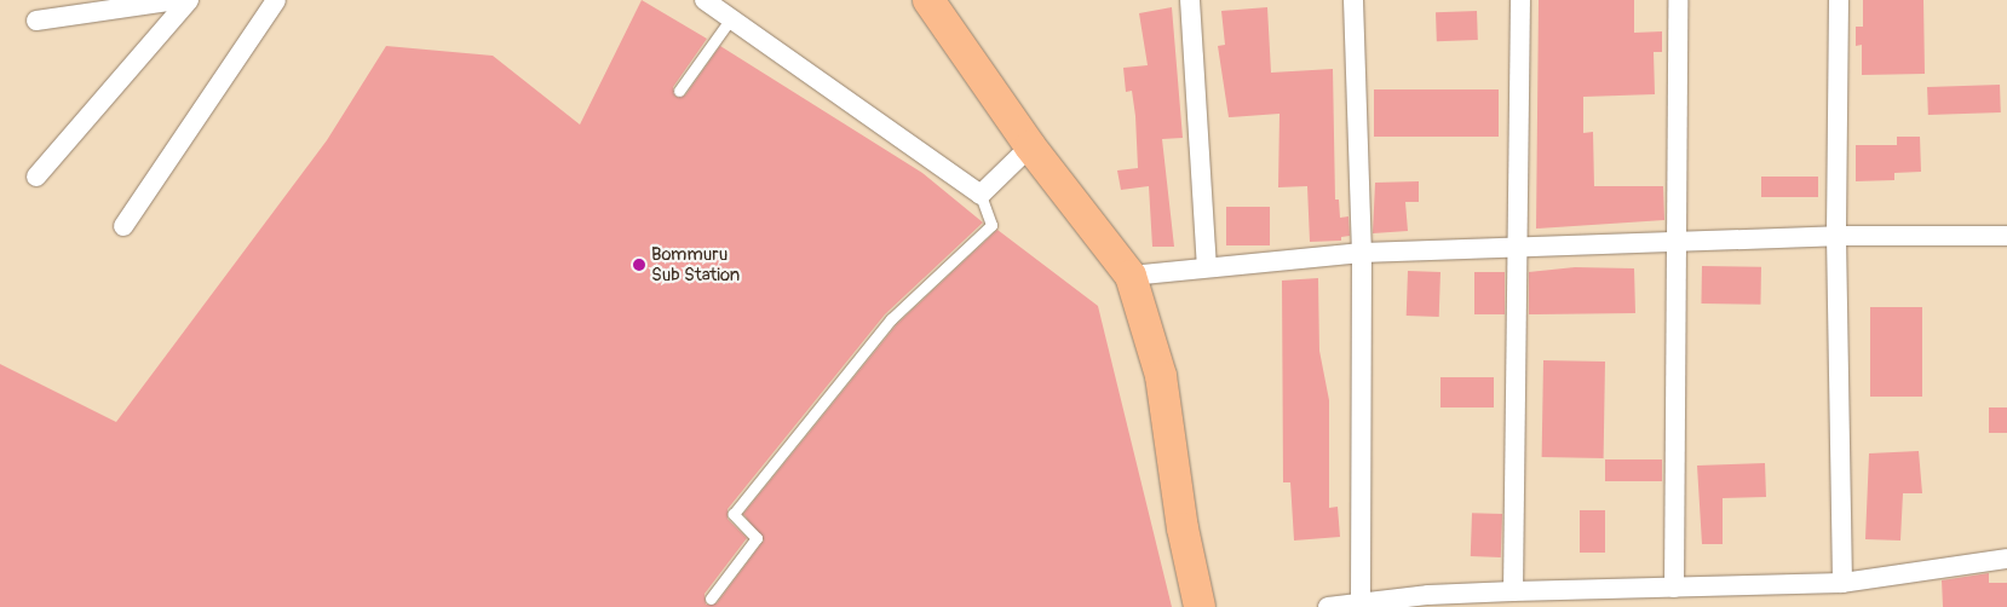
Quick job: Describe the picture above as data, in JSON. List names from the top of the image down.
{
  "places": ["Bommuru Sub Station"]
}
